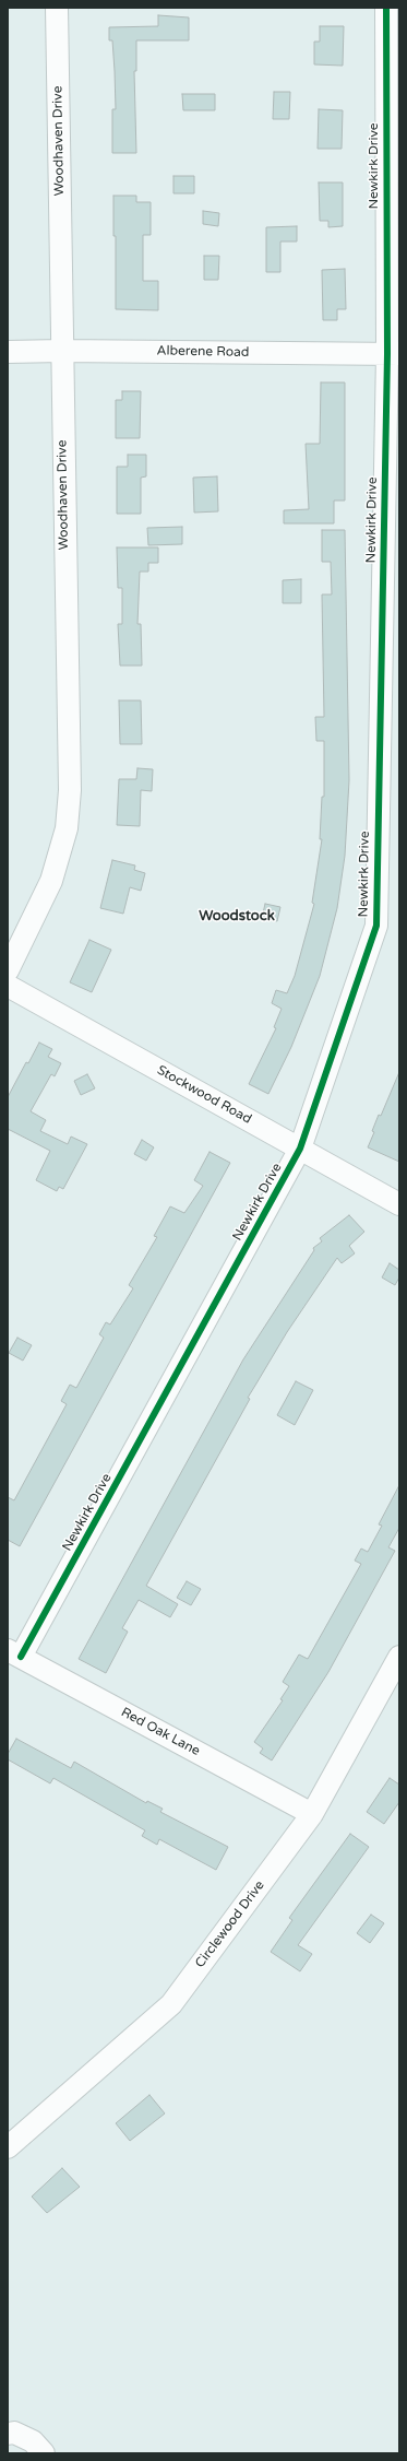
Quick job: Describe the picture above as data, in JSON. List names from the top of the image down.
{
  "streets": {
    "street": [
      "Woodhaven Drive",
      "Newkirk Drive",
      "Alberene Road",
      "Stockwood Road",
      "Red Oak Lane",
      "Circlewood Drive"
    ]
  },
  "crossings": [
    ["Woodhaven Drive", "Alberene Road"],
    ["Newkirk Drive", "Alberene Road"],
    ["Newkirk Drive", "Stockwood Road"],
    ["Newkirk Drive", "Red Oak Lane"],
    ["Red Oak Lane", "Circlewood Drive"]
  ],
  "districts": ["Woodstock"]
}
